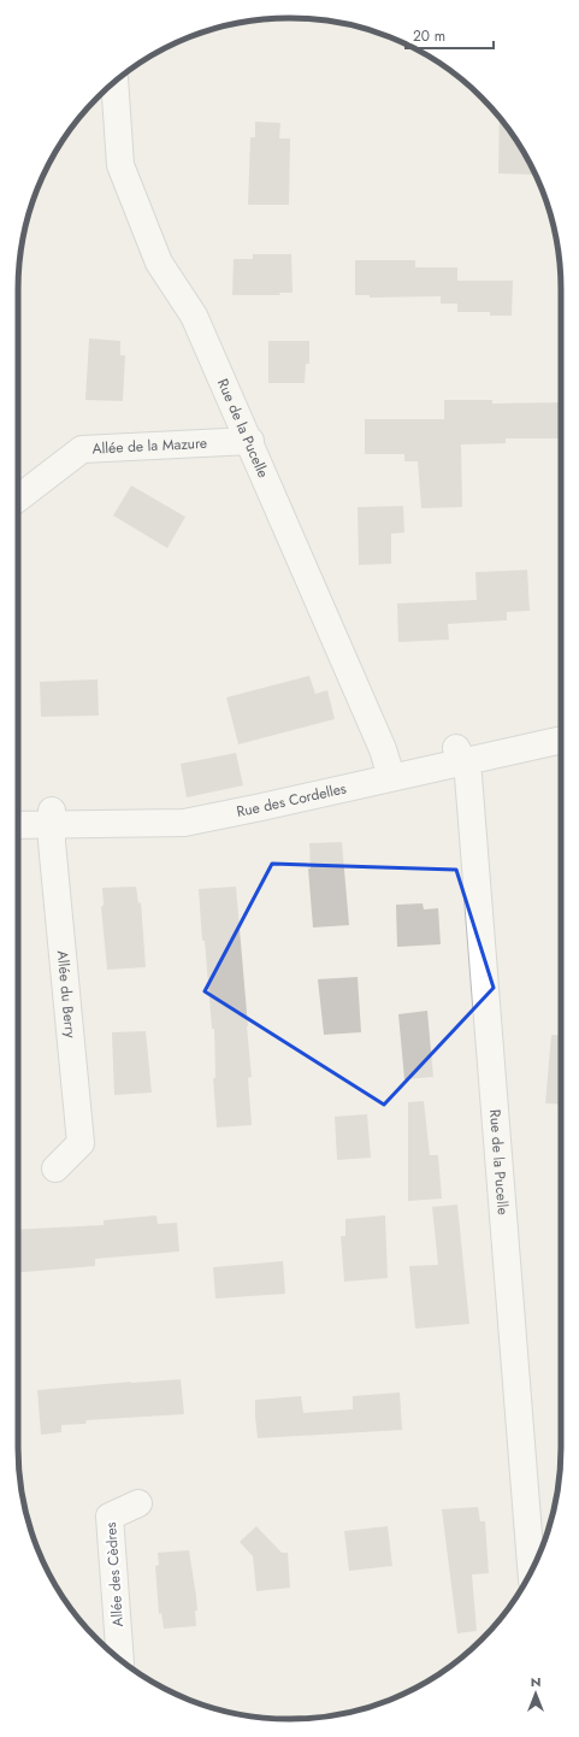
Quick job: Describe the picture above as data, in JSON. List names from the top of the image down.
{
  "streets": {
    "street": [
      "Rue de la Pucelle",
      "Allée de la Mazure",
      "Rue des Cordelles",
      "Allée du Berry",
      "Allée des Cèdres"
    ]
  },
  "crossings": [
    ["Rue de la Pucelle", "Allée de la Mazure"],
    ["Rue de la Pucelle", "Rue des Cordelles"],
    ["Rue des Cordelles", "Allée du Berry"]
  ],
  "scale_bar": "20 m",
  "north": "top"
}
